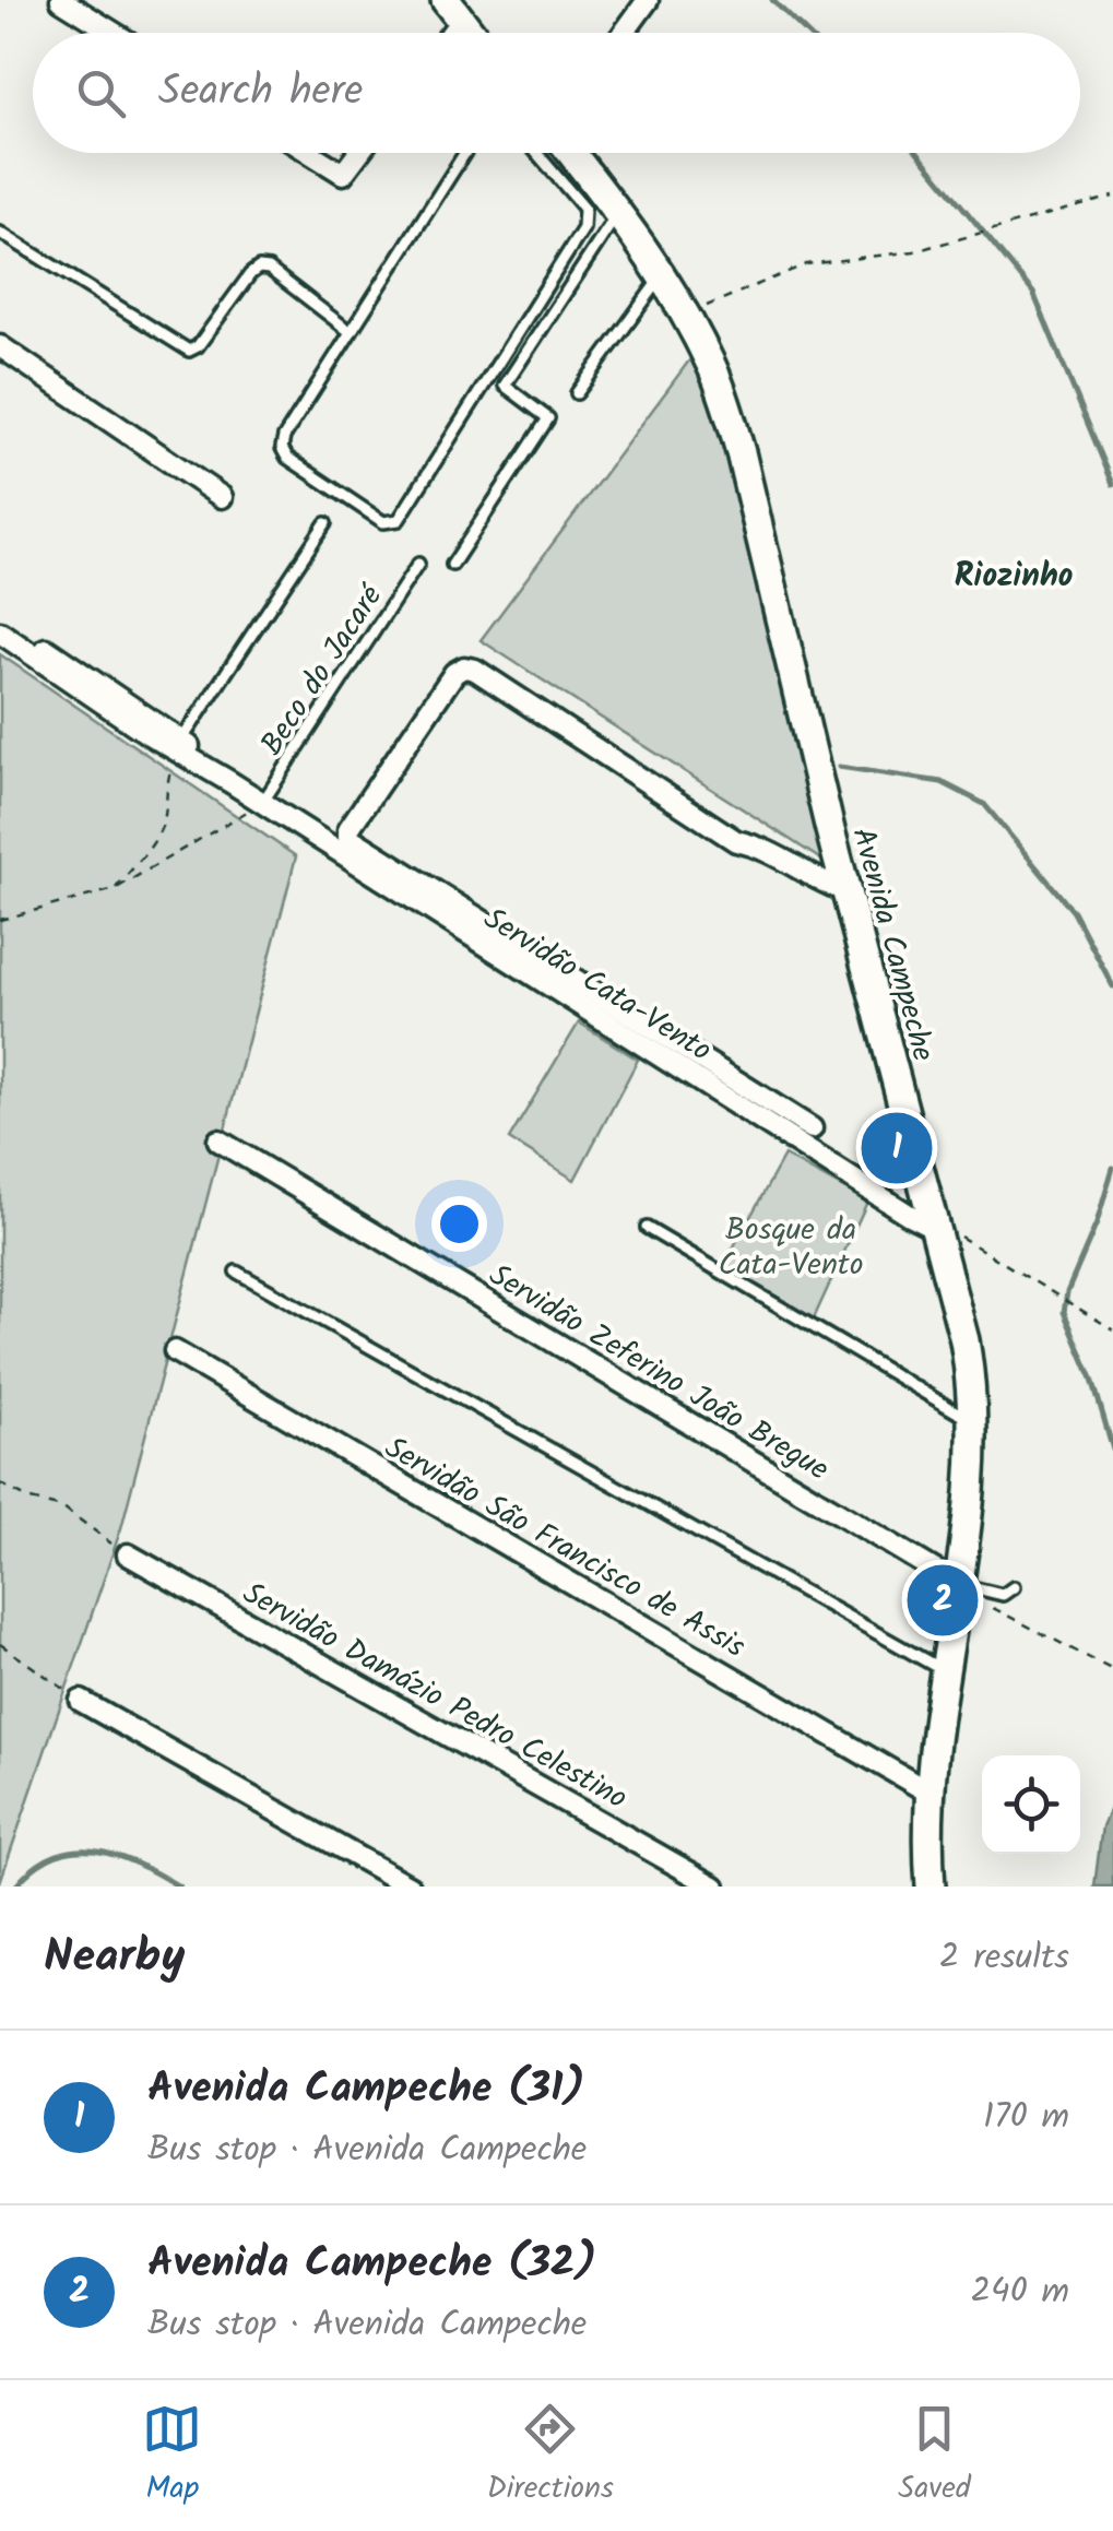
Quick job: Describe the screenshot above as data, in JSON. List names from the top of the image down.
{
  "streets": {
    "main road": ["Avenida Campeche"],
    "street": [
      "Servidão Cata-Vento",
      "Servidão Zeferino João Bregue",
      "Servidão São Francisco de Assis",
      "Servidão Damázio Pedro Celestino"
    ],
    "lane": ["Beco do Jacaré"]
  },
  "crossings": [
    ["Beco do Jacaré", "Servidão Cata-Vento"],
    ["Avenida Campeche", "Servidão Cata-Vento"],
    ["Avenida Campeche", "Servidão Zeferino João Bregue"],
    ["Avenida Campeche", "Servidão São Francisco de Assis"]
  ],
  "districts": ["Riozinho"],
  "parks": ["Bosque da Cata-Vento"],
  "page": {
    "search": "Search here",
    "pins": ["1", "2"],
    "heading": ["Nearby", "2 results"],
    "list": [
      {
        "mark": "1",
        "name": "Avenida Campeche (31)",
        "note": "Bus stop · Avenida Campeche",
        "value": "170 m"
      },
      {
        "mark": "2",
        "name": "Avenida Campeche (32)",
        "note": "Bus stop · Avenida Campeche",
        "value": "240 m"
      }
    ],
    "nav": ["Map", "Directions", "Saved"]
  }
}
